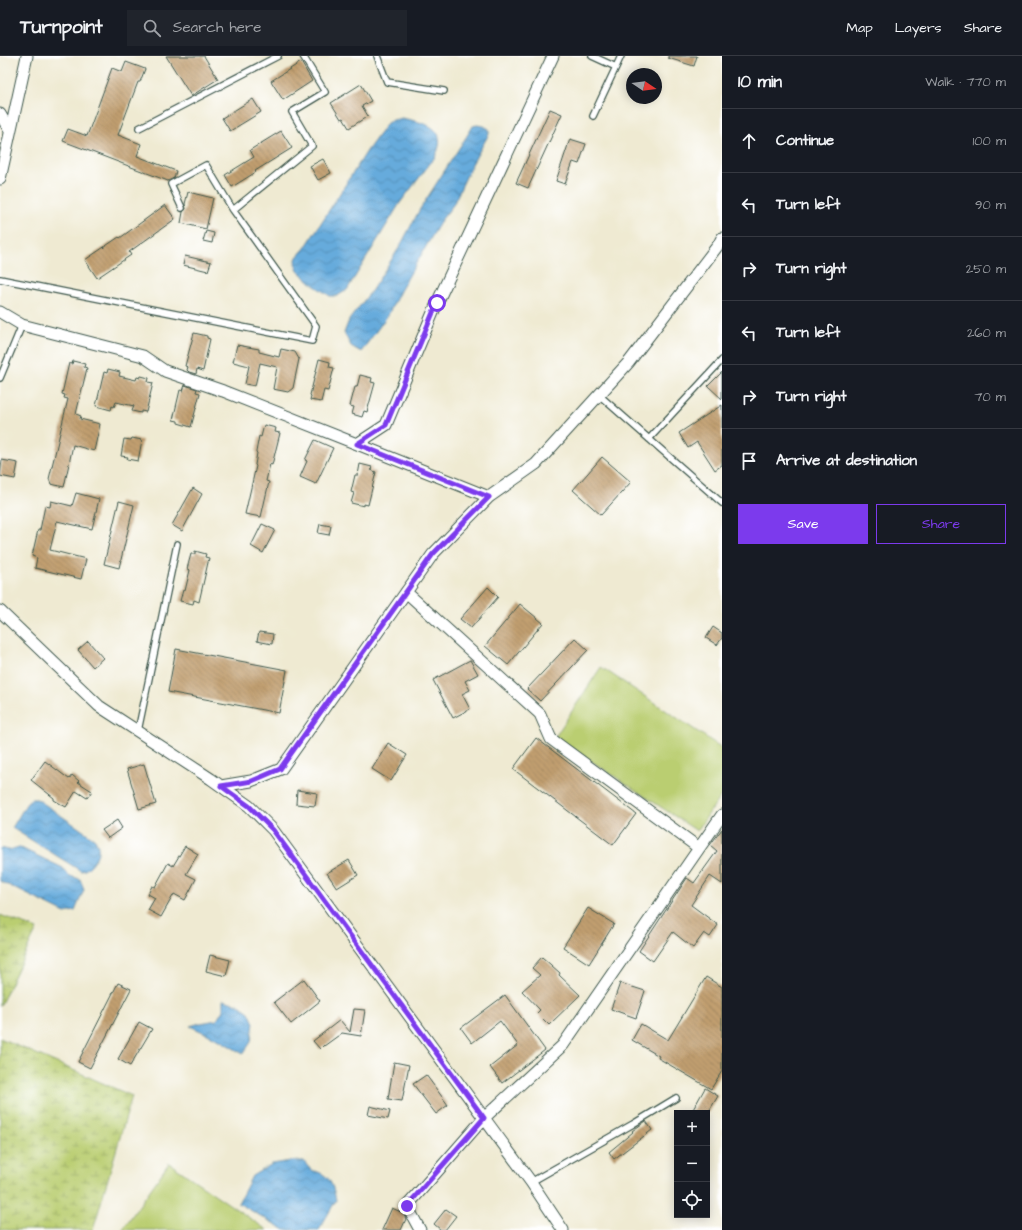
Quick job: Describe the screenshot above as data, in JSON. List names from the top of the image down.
{
  "north": "right",
  "page": {
    "header": "Turnpoint",
    "search": "Search here",
    "nav": ["Map", "Layers", "Share"],
    "heading": ["10 min", "Walk · 770 m"],
    "list": [
      ["Continue", "100 m"],
      ["Turn left", "90 m"],
      ["Turn right", "250 m"],
      ["Turn left", "260 m"],
      ["Turn right", "70 m"],
      "Arrive at destination"
    ],
    "buttons": ["Save", "Share"],
    "map_buttons": ["+", "−"]
  }
}
